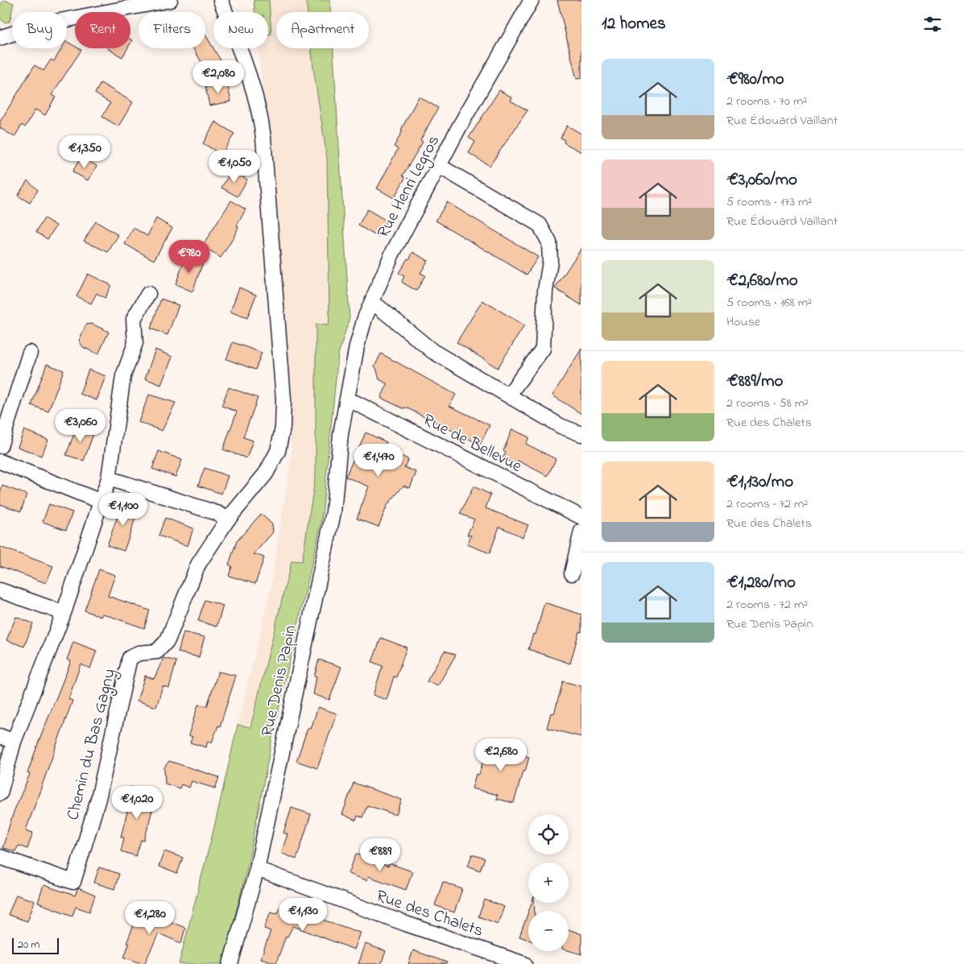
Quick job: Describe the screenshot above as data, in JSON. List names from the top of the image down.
{
  "streets": {
    "street": [
      "Rue Henri Legros",
      "Rue de Bellevue",
      "Rue Denis Papin",
      "Chemin du Bas Gagny",
      "Rue des Chalets"
    ]
  },
  "crossings": [
    ["Rue Henri Legros", "Rue de Bellevue"],
    ["Rue Henri Legros", "Rue Denis Papin"],
    ["Rue de Bellevue", "Rue Denis Papin"],
    ["Rue Denis Papin", "Rue des Chalets"]
  ],
  "scale_bar": "20 m",
  "page": {
    "heading": "12 homes",
    "chip": [
      "Buy",
      "Rent",
      "Filters",
      "New",
      "Apartment"
    ],
    "list": [
      {
        "name": "€980/mo",
        "note": "2 rooms · 70 m² · Rue Édouard Vaillant"
      },
      {
        "name": "€3,060/mo",
        "note": "5 rooms · 173 m² · Rue Édouard Vaillant"
      },
      {
        "name": "€2,680/mo",
        "note": "5 rooms · 168 m² · House"
      },
      {
        "name": "€889/mo",
        "note": "2 rooms · 58 m² · Rue des Chalets"
      },
      {
        "name": "€1,130/mo",
        "note": "2 rooms · 72 m² · Rue des Chalets"
      },
      {
        "name": "€1,280/mo",
        "note": "2 rooms · 72 m² · Rue Denis Papin"
      }
    ],
    "price": [
      "€2,080",
      "€1,350",
      "€1,050",
      "€980",
      "€3,060",
      "€1,470",
      "€1,100",
      "€2,680",
      "€1,020",
      "€889",
      "€1,130",
      "€1,280"
    ],
    "map_buttons": ["+", "−"],
    "scale": "20 m"
  }
}
